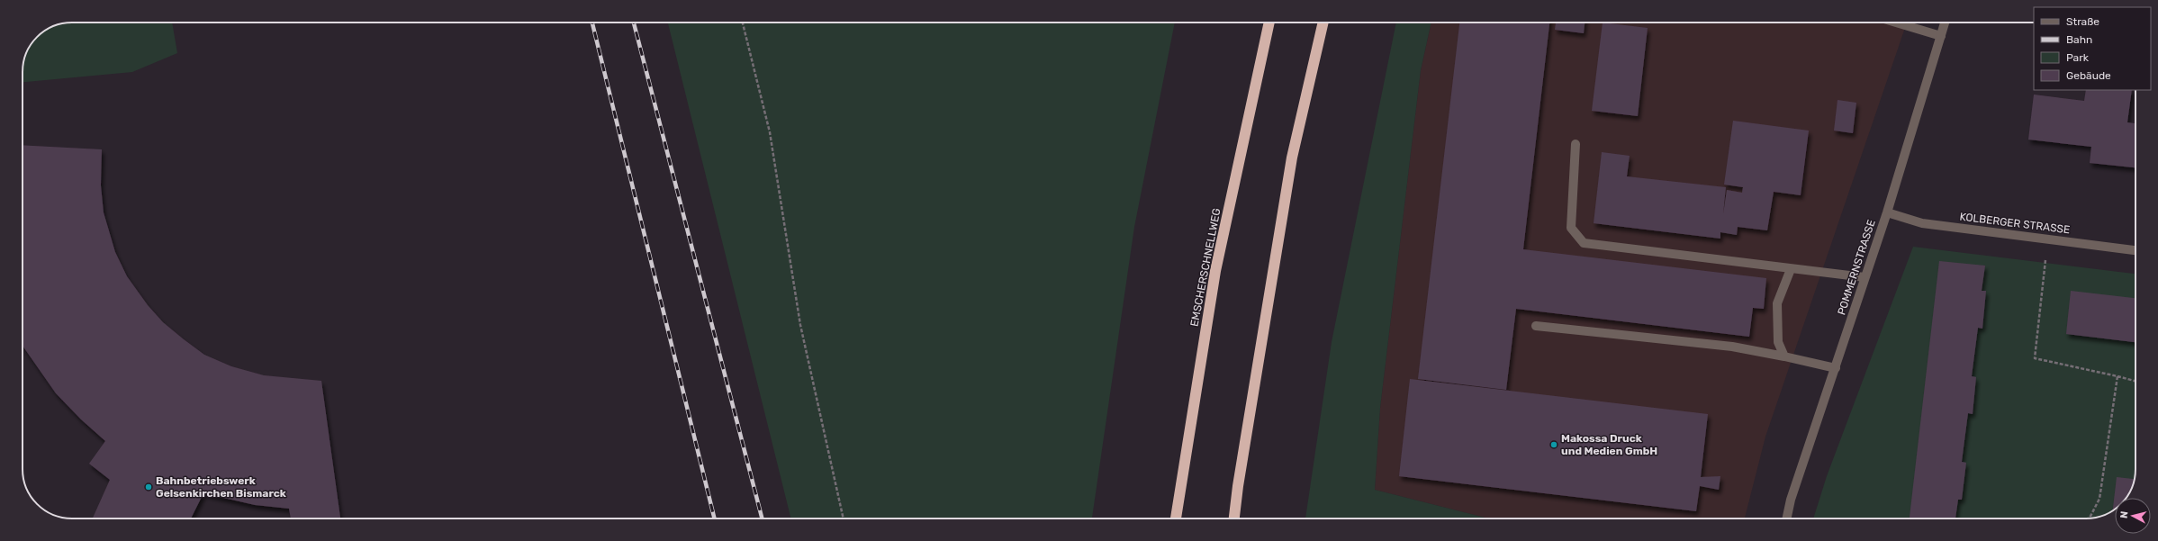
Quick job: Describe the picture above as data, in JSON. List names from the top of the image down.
{
  "streets": {
    "highway": ["EMSCHERSCHNELLWEG"],
    "street": ["KOLBERGER STRASSE", "POMMERNSTRASSE"]
  },
  "crossings": [
    ["KOLBERGER STRASSE", "POMMERNSTRASSE"]
  ],
  "places": ["Makossa Druck und Medien GmbH", "Bahnbetriebswerk Gelsenkirchen Bismarck"],
  "legend": [
    "Straße",
    "Bahn",
    "Park",
    "Gebäude"
  ],
  "north": "left"
}
